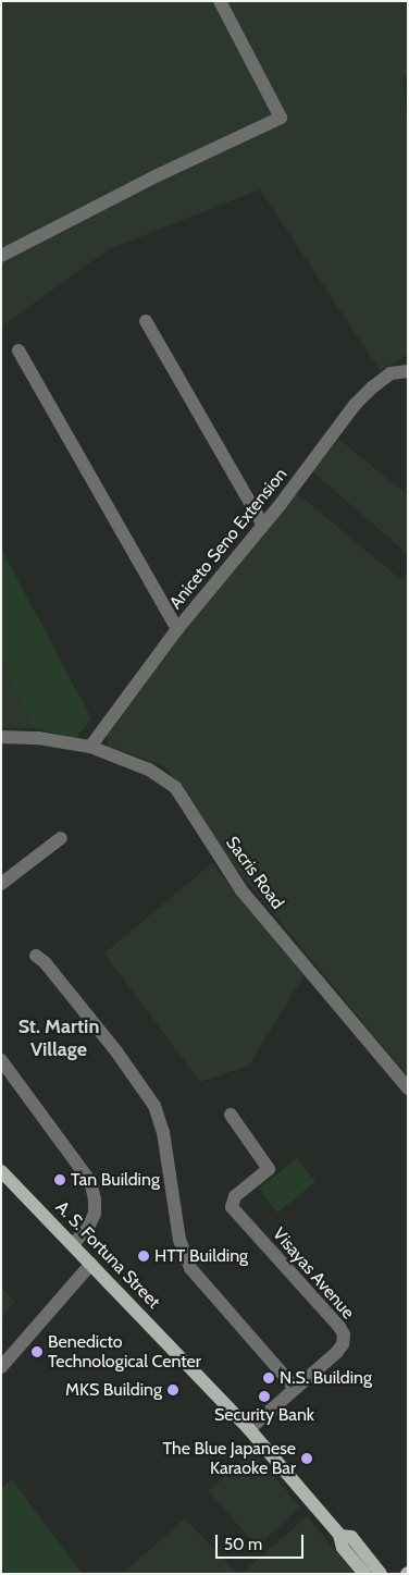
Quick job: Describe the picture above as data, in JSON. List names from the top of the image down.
{
  "streets": {
    "main road": ["A. S. Fortuna Street"],
    "street": ["Aniceto Seno Extension", "Sacris Road", "Visayas Avenue"]
  },
  "crossings": [
    ["Aniceto Seno Extension", "Sacris Road"],
    ["A. S. Fortuna Street", "Visayas Avenue"]
  ],
  "districts": ["St. Martin Village"],
  "places": [
    "Tan Building",
    "HTT Building",
    "Benedicto Technological Center",
    "N.S. Building",
    "MKS Building",
    "Security Bank",
    "The Blue Japanese Karaoke Bar"
  ],
  "scale_bar": "50 m"
}
